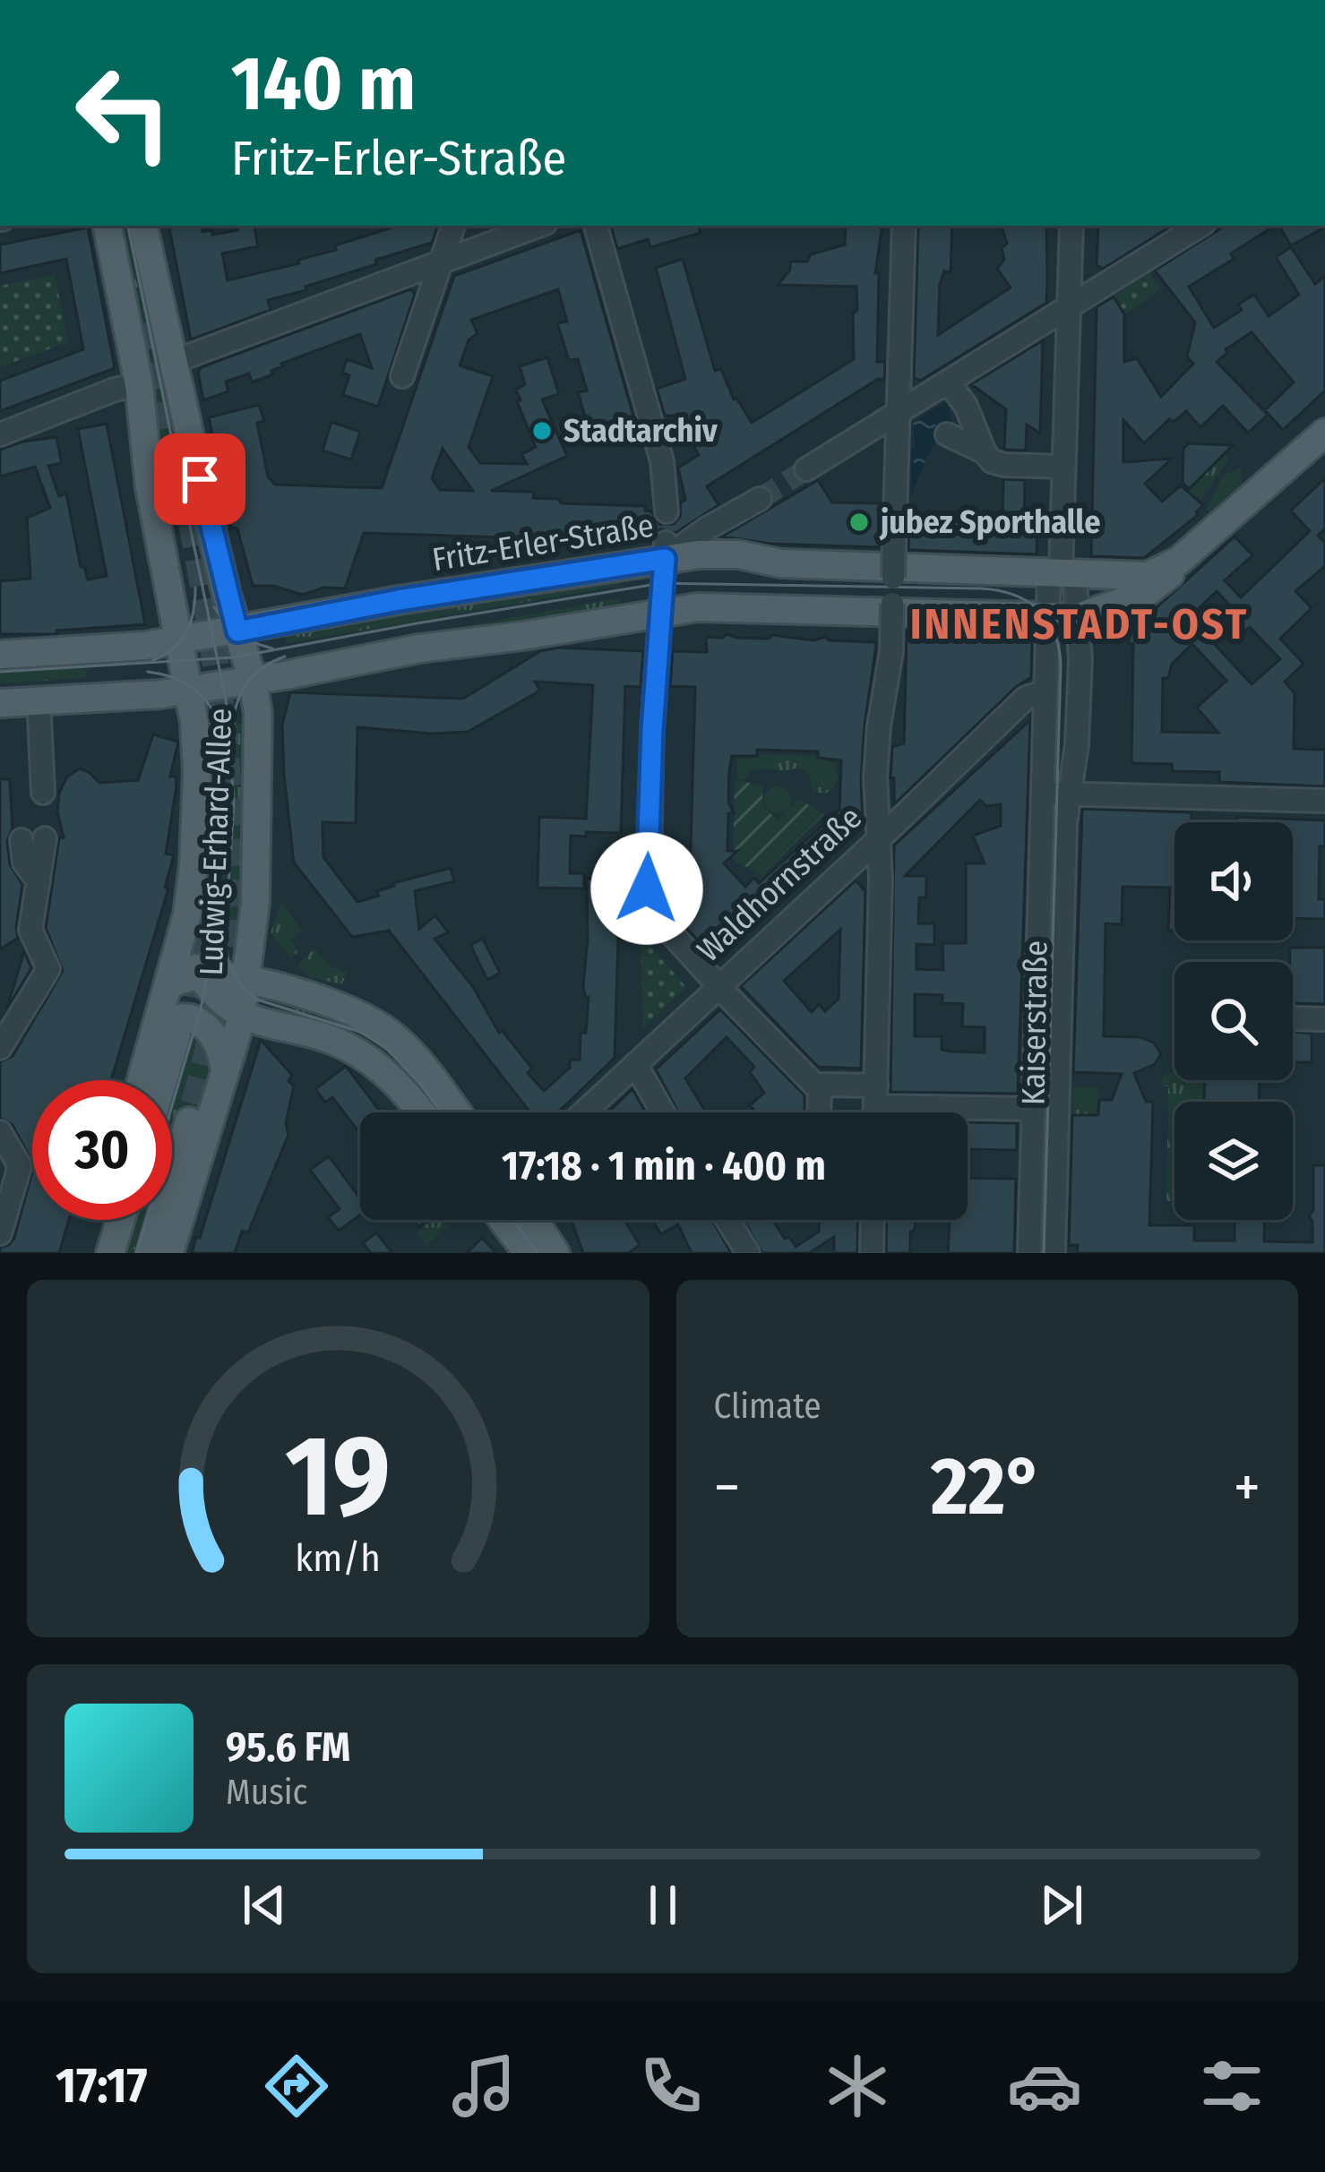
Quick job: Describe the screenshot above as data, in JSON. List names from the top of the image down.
{
  "streets": {
    "main road": ["Fritz-Erler-Straße", "Ludwig-Erhard-Allee"],
    "street": ["Waldhornstraße", "Kaiserstraße"]
  },
  "crossings": [
    ["Fritz-Erler-Straße", "Ludwig-Erhard-Allee"],
    ["Fritz-Erler-Straße", "Kaiserstraße"],
    ["Waldhornstraße", "Kaiserstraße"]
  ],
  "districts": ["INNENSTADT-OST"],
  "places": ["Stadtarchiv", "jubez Sporthalle"],
  "page": {
    "turn": ["140 m", "Fritz-Erler-Straße"],
    "limit": "30",
    "trip": "17:18 · 1 min · 400 m",
    "tile": "Climate",
    "heat": ["−", "22°", "+"],
    "song": ["95.6 FM", "Music"],
    "tabs": "17:17",
    "gauge": ["19", "km/h"]
  }
}
